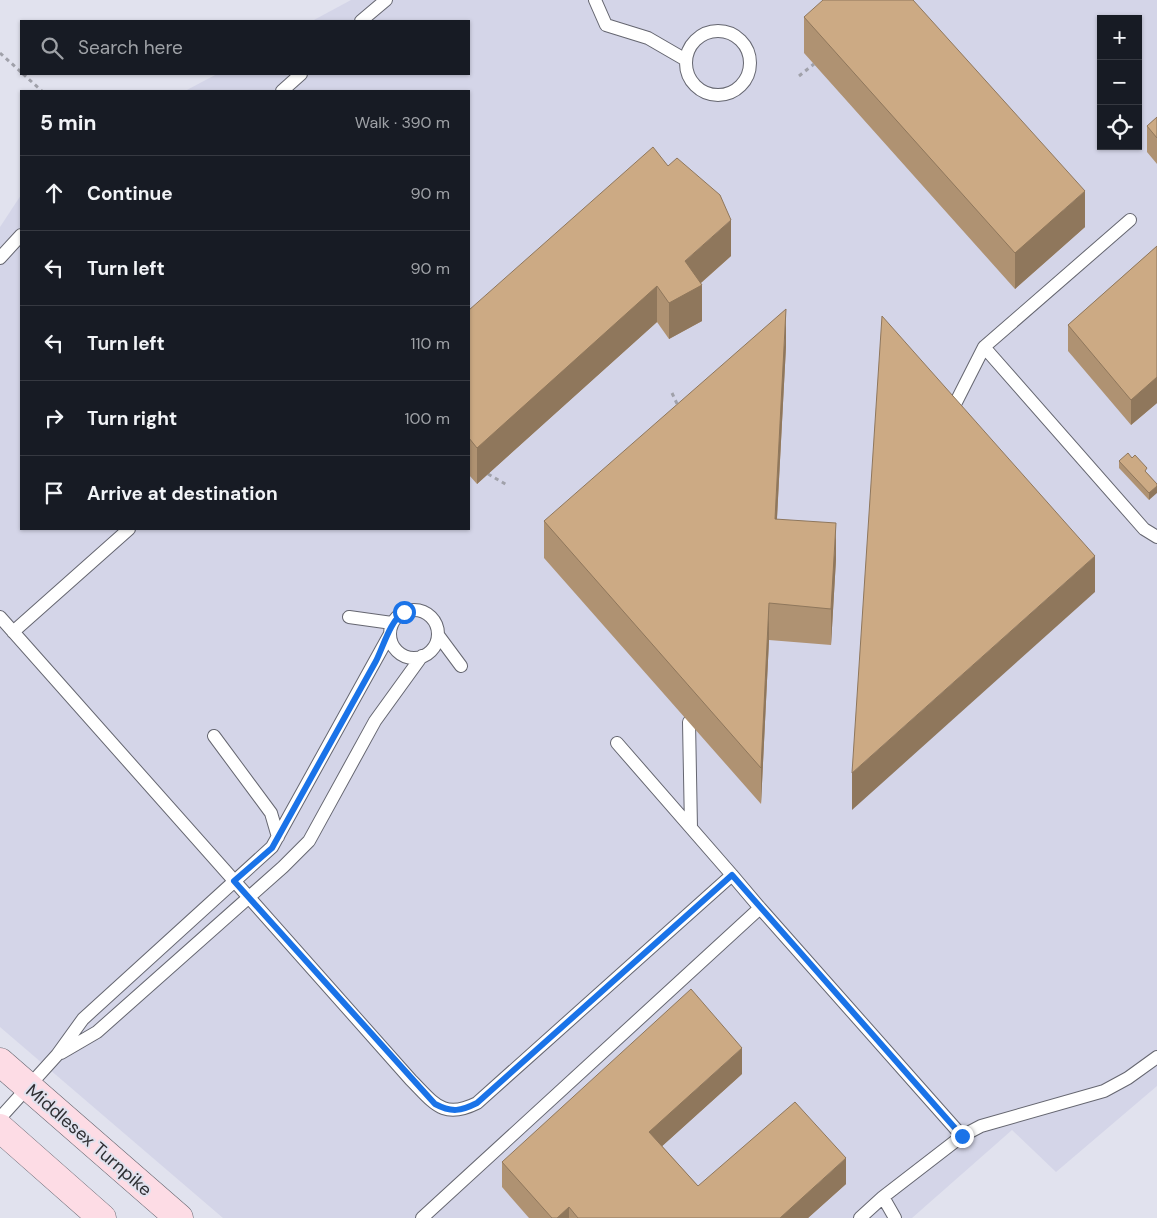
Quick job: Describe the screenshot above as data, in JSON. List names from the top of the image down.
{
  "streets": {
    "main road": ["Middlesex Turnpike"]
  },
  "page": {
    "map_buttons": ["+", "−"],
    "search": "Search here",
    "heading": ["5 min", "Walk · 390 m"],
    "list": [
      ["Continue", "90 m"],
      ["Turn left", "90 m"],
      ["Turn left", "110 m"],
      ["Turn right", "100 m"],
      "Arrive at destination"
    ]
  }
}
